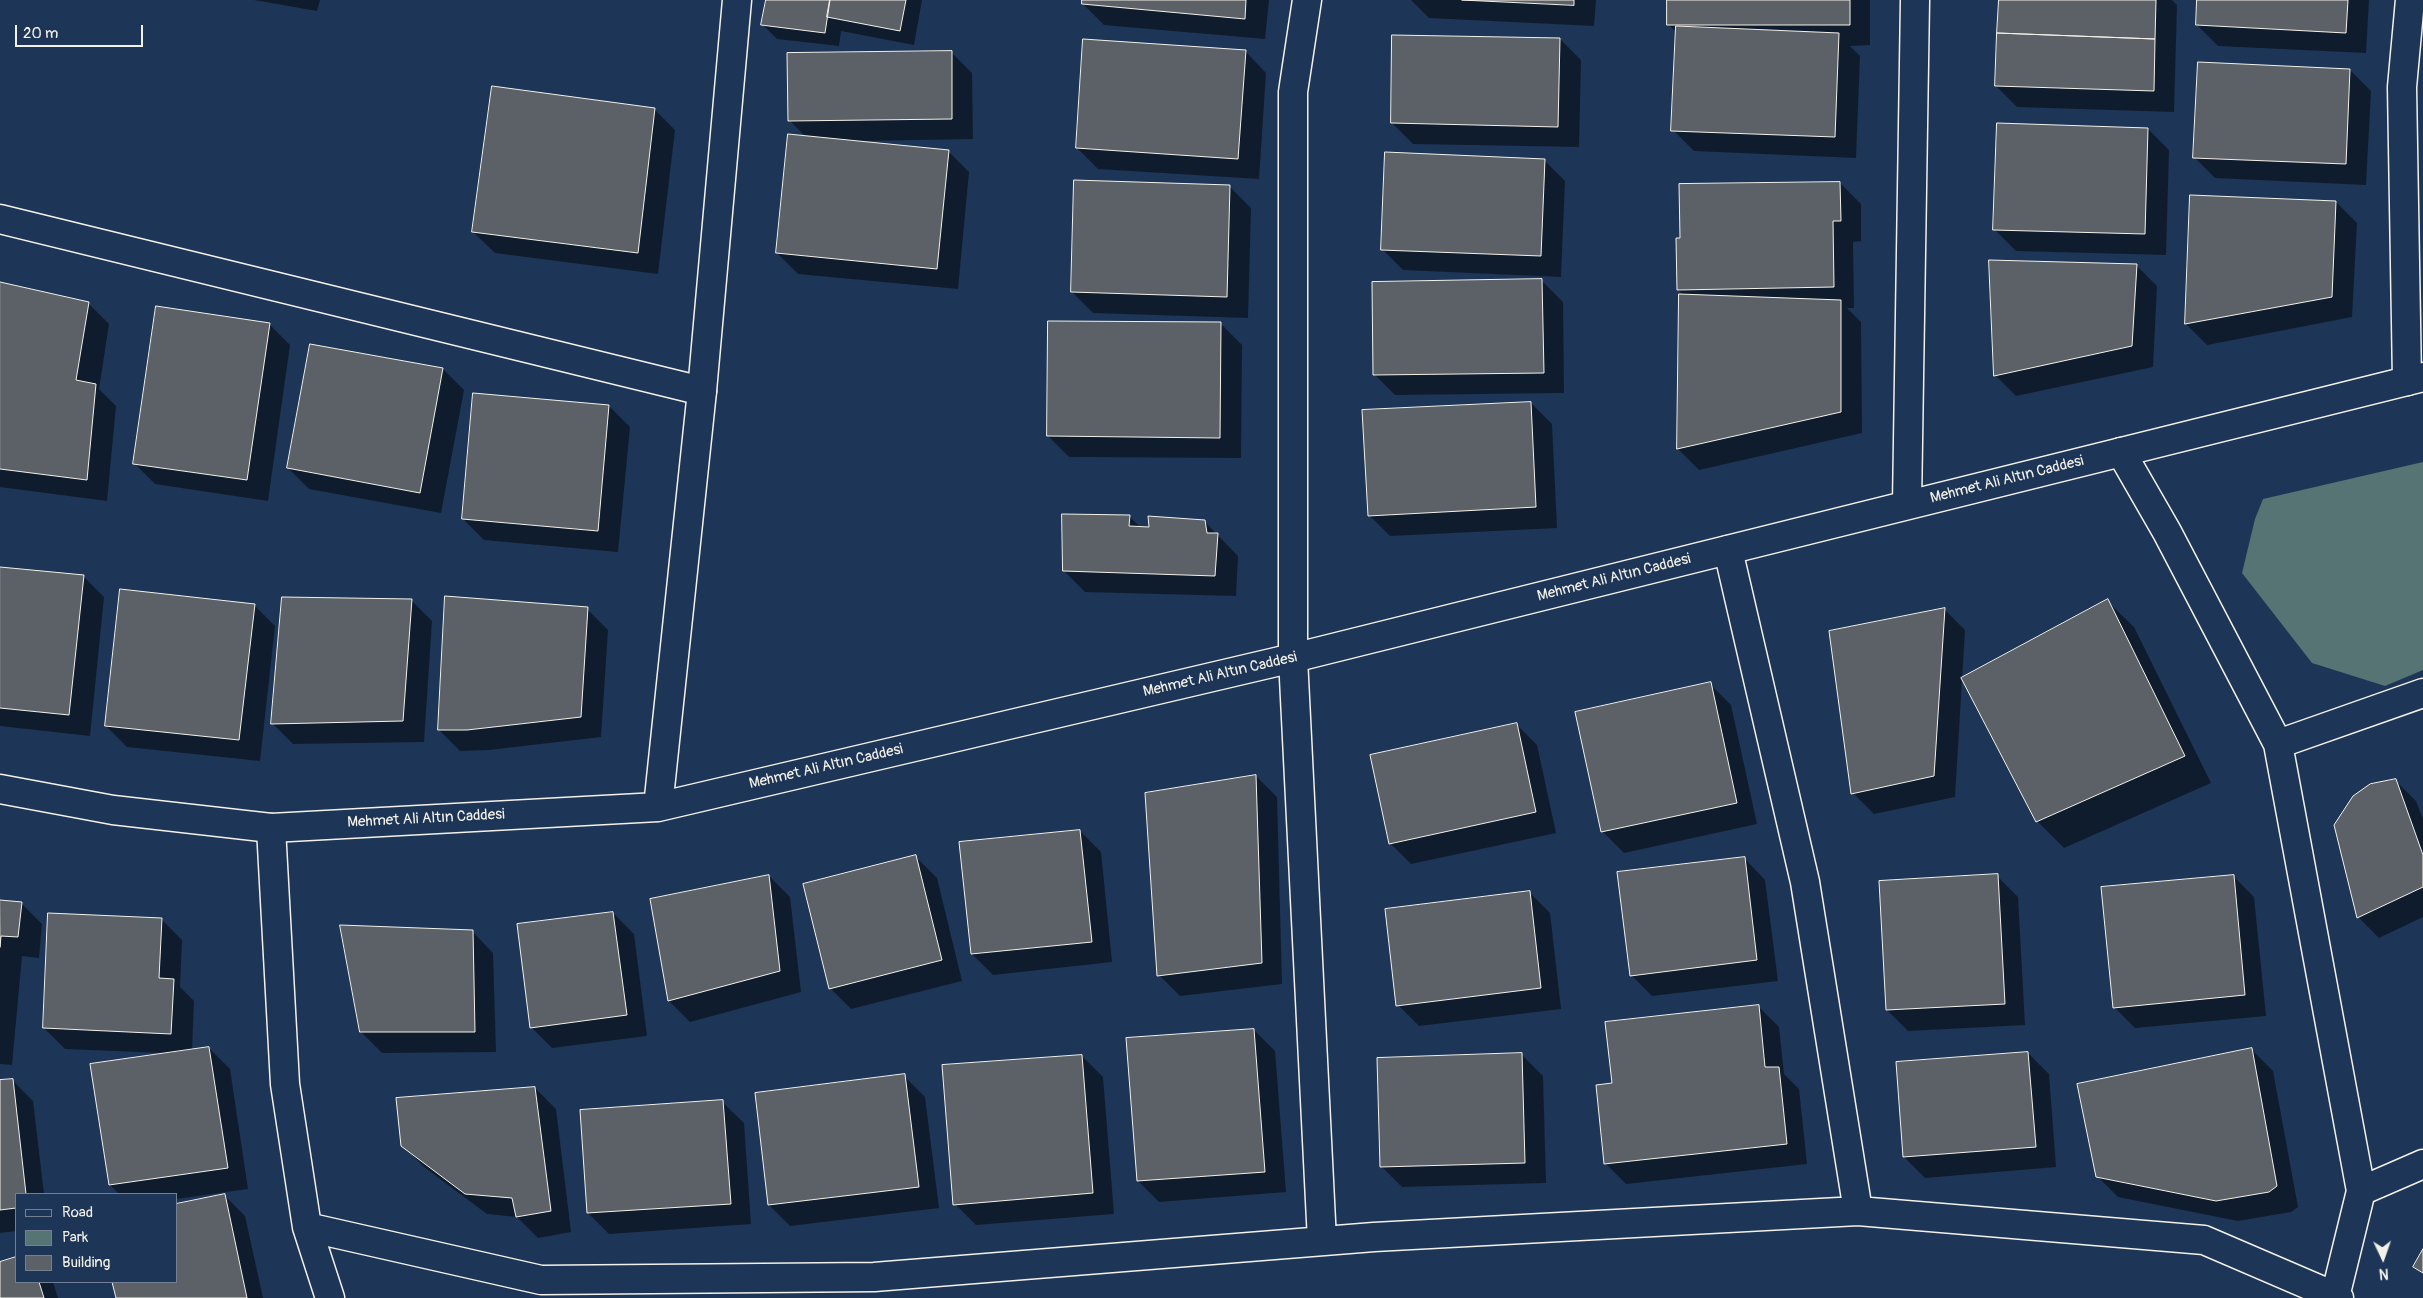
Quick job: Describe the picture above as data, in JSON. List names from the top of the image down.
{
  "streets": {
    "street": ["Mehmet Ali Altın Caddesi"]
  },
  "legend": ["Road", "Park", "Building"],
  "scale_bar": "20 m",
  "north": "bottom"
}
